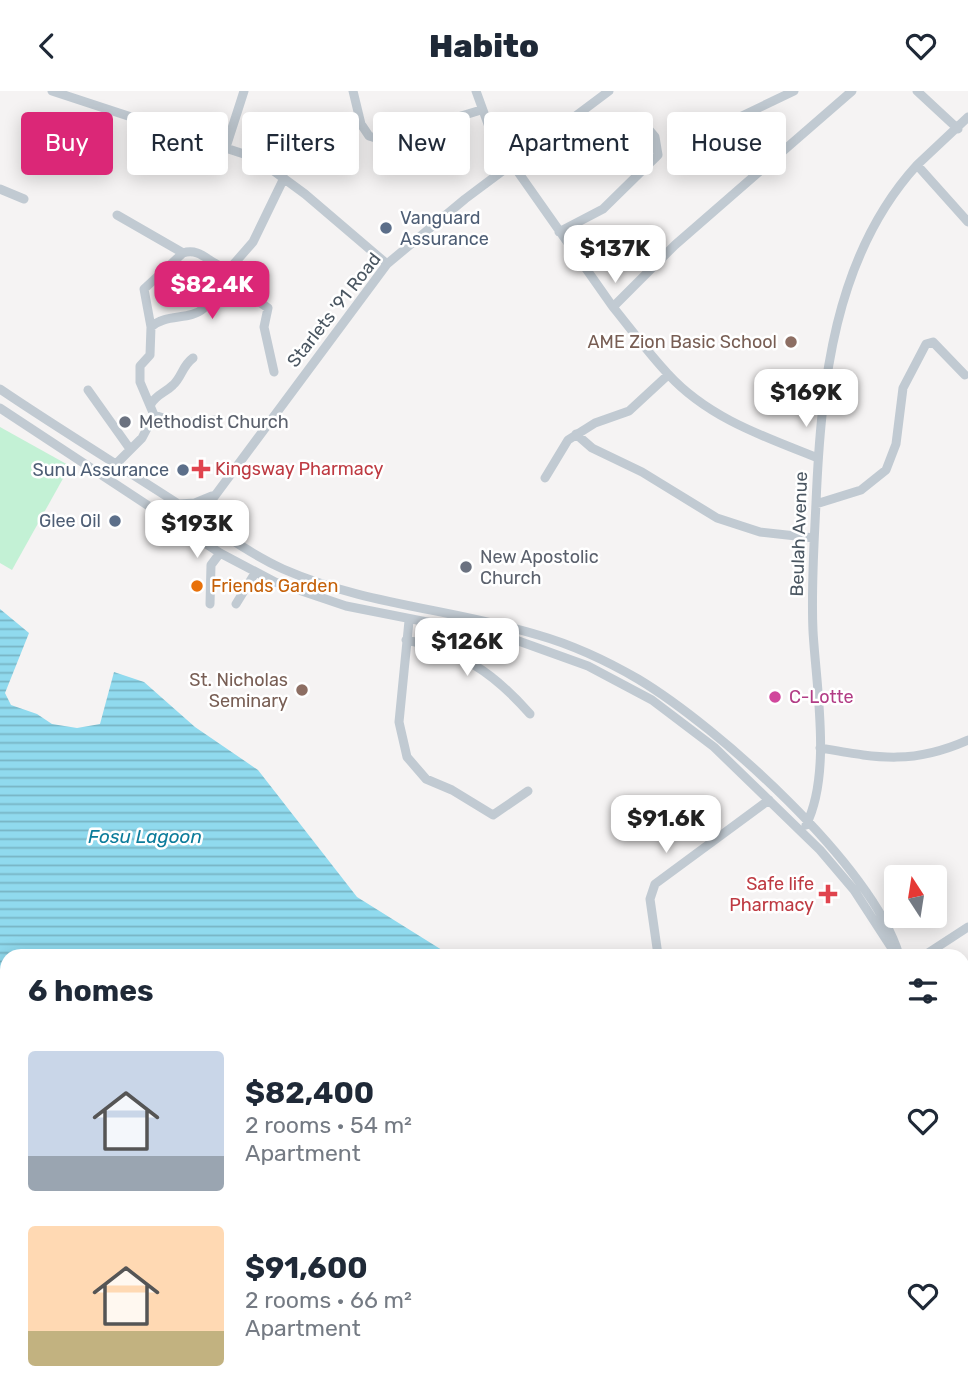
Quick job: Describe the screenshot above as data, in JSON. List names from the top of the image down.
{
  "streets": {
    "street": ["Starlets '91 Road", "Beulah Avenue"]
  },
  "water": ["Fosu Lagoon"],
  "places": {
    "other": [
      "Vanguard Assurance",
      "AME Zion Basic School",
      "Methodist Church",
      "Sunu Assurance",
      "Glee Oil",
      "New Apostolic Church",
      "Friends Garden",
      "St. Nicholas Seminary",
      "C-Lotte"
    ],
    "health": ["Kingsway Pharmacy", "Safe life Pharmacy"]
  },
  "north": "top",
  "page": {
    "header": "Habito",
    "chip": [
      "Buy",
      "Rent",
      "Filters",
      "New",
      "Apartment",
      "House"
    ],
    "price": [
      "$137K",
      "$82.4K",
      "$169K",
      "$193K",
      "$126K",
      "$91.6K"
    ],
    "heading": "6 homes",
    "list": [
      {
        "name": "$82,400",
        "note": "2 rooms · 54 m² · Apartment"
      },
      {
        "name": "$91,600",
        "note": "2 rooms · 66 m² · Apartment"
      }
    ]
  }
}
